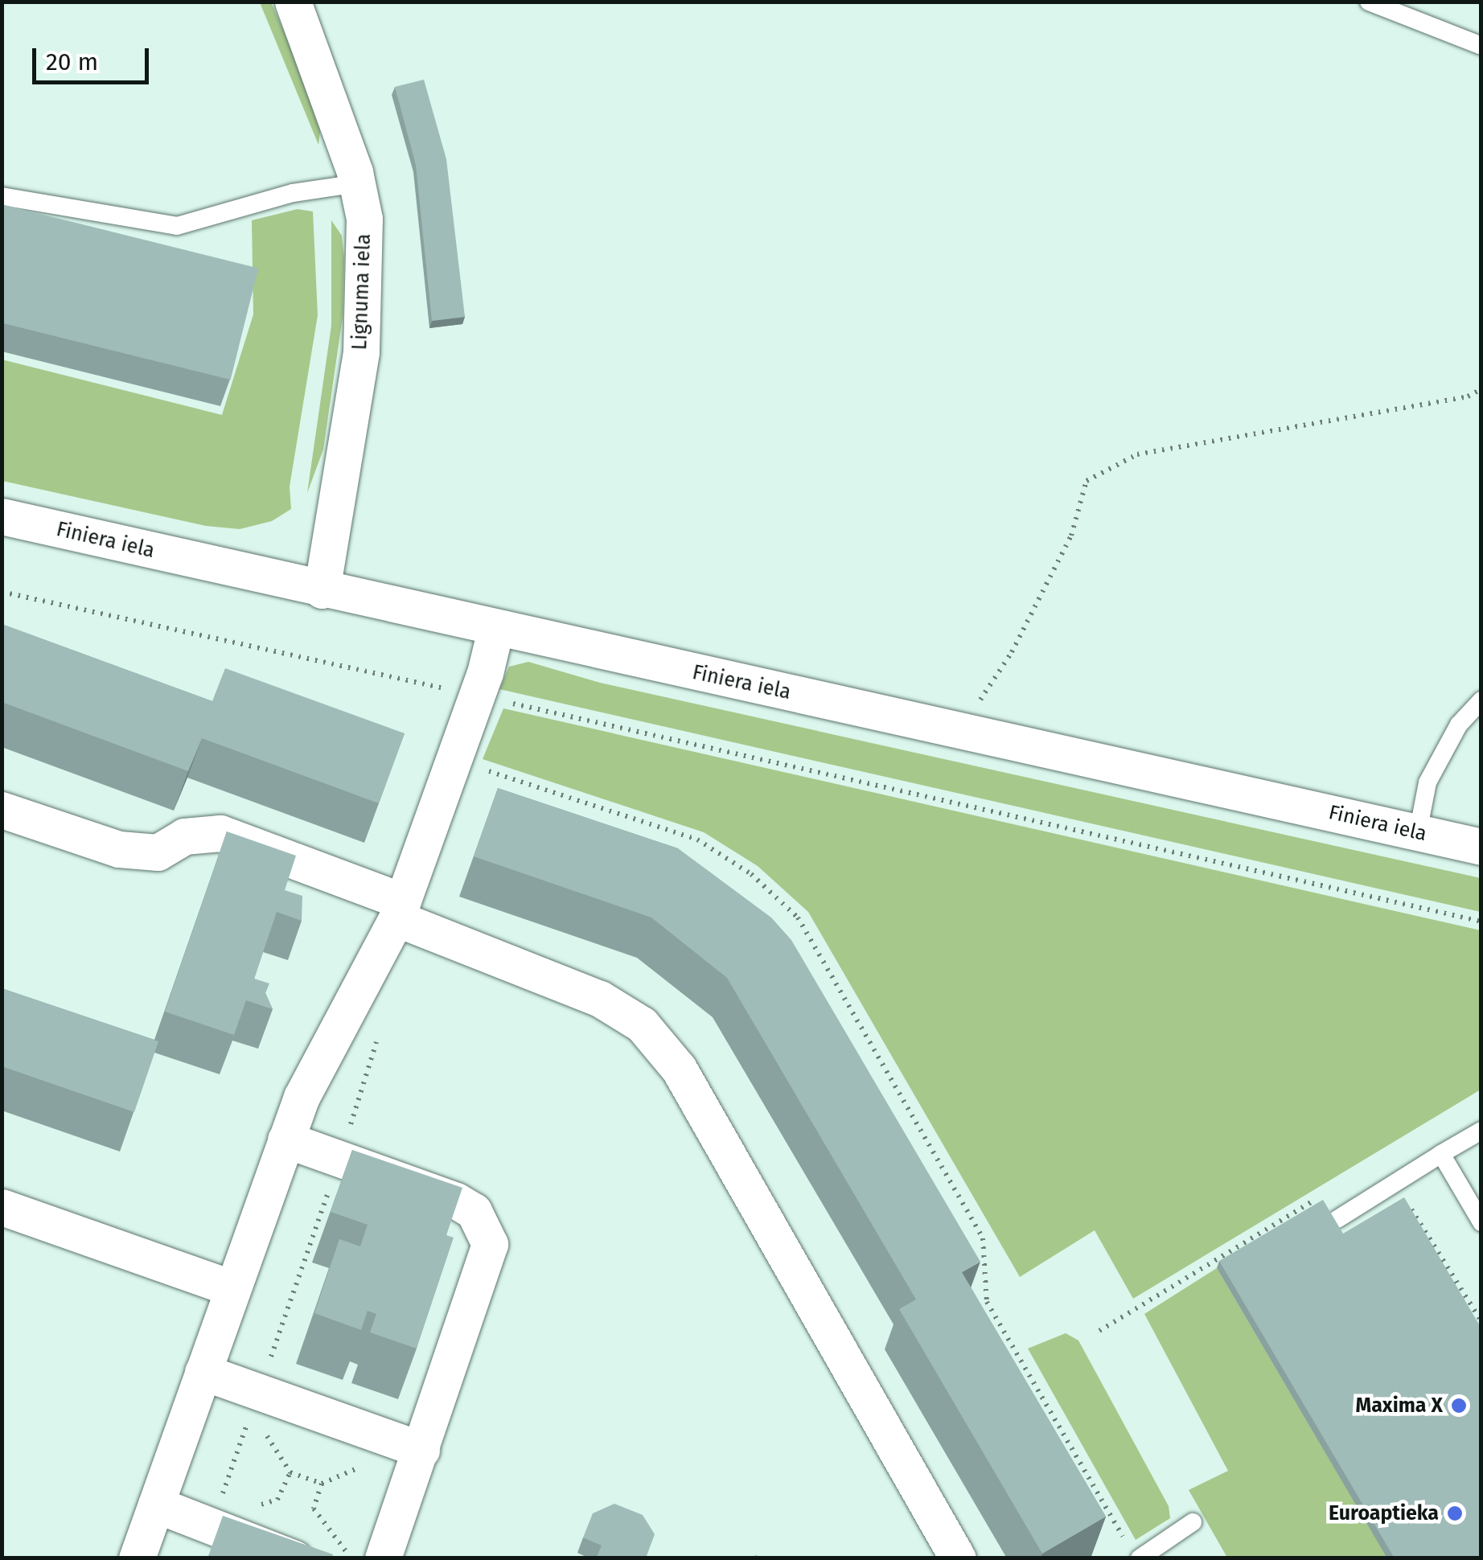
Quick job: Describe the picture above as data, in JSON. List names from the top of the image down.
{
  "streets": {
    "street": ["Lignuma iela", "Finiera iela"]
  },
  "crossings": [
    ["Lignuma iela", "Finiera iela"]
  ],
  "places": ["Maxima X", "Euroaptieka"],
  "scale_bar": "20 m"
}
